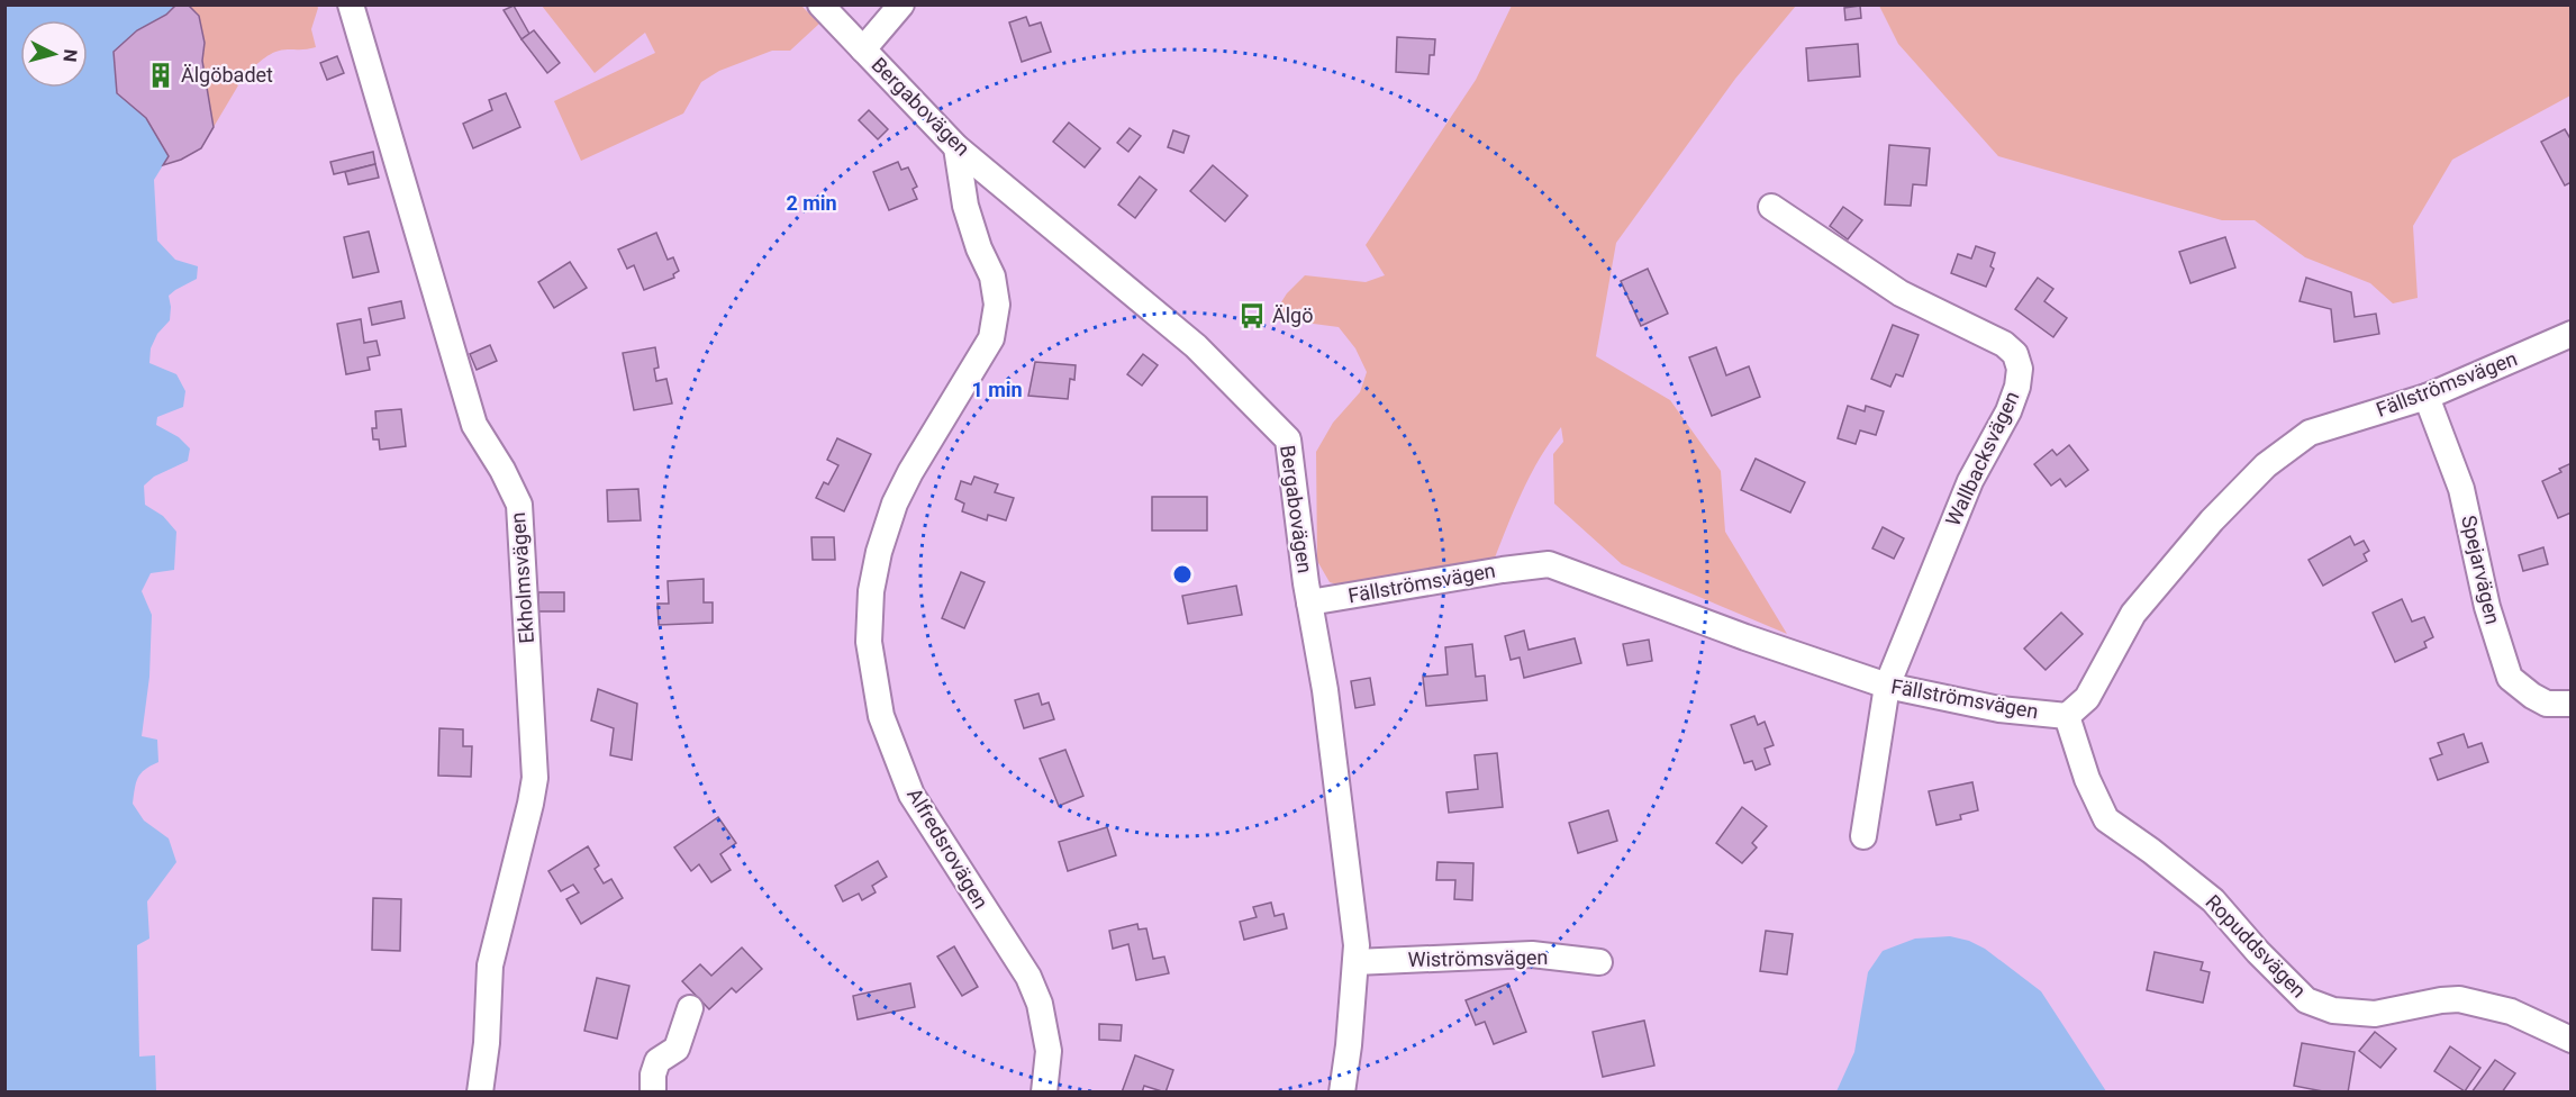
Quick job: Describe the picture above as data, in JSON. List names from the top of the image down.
{
  "streets": {
    "street": [
      "Bergabovägen",
      "Fällströmsvägen",
      "Wallbacksvägen",
      "Spejarvägen",
      "Ekholmsvägen",
      "Alfredsrovägen",
      "Ropuddsvägen",
      "Wiströmsvägen"
    ]
  },
  "crossings": [
    ["Bergabovägen", "Fällströmsvägen"],
    ["Bergabovägen", "Alfredsrovägen"],
    ["Bergabovägen", "Wiströmsvägen"],
    ["Fällströmsvägen", "Wallbacksvägen"],
    ["Fällströmsvägen", "Spejarvägen"],
    ["Fällströmsvägen", "Ropuddsvägen"]
  ],
  "places": {
    "building": ["Älgöbadet"],
    "bus stop": ["Älgö"]
  },
  "north": "right",
  "rings": ["2 min", "1 min"]
}
